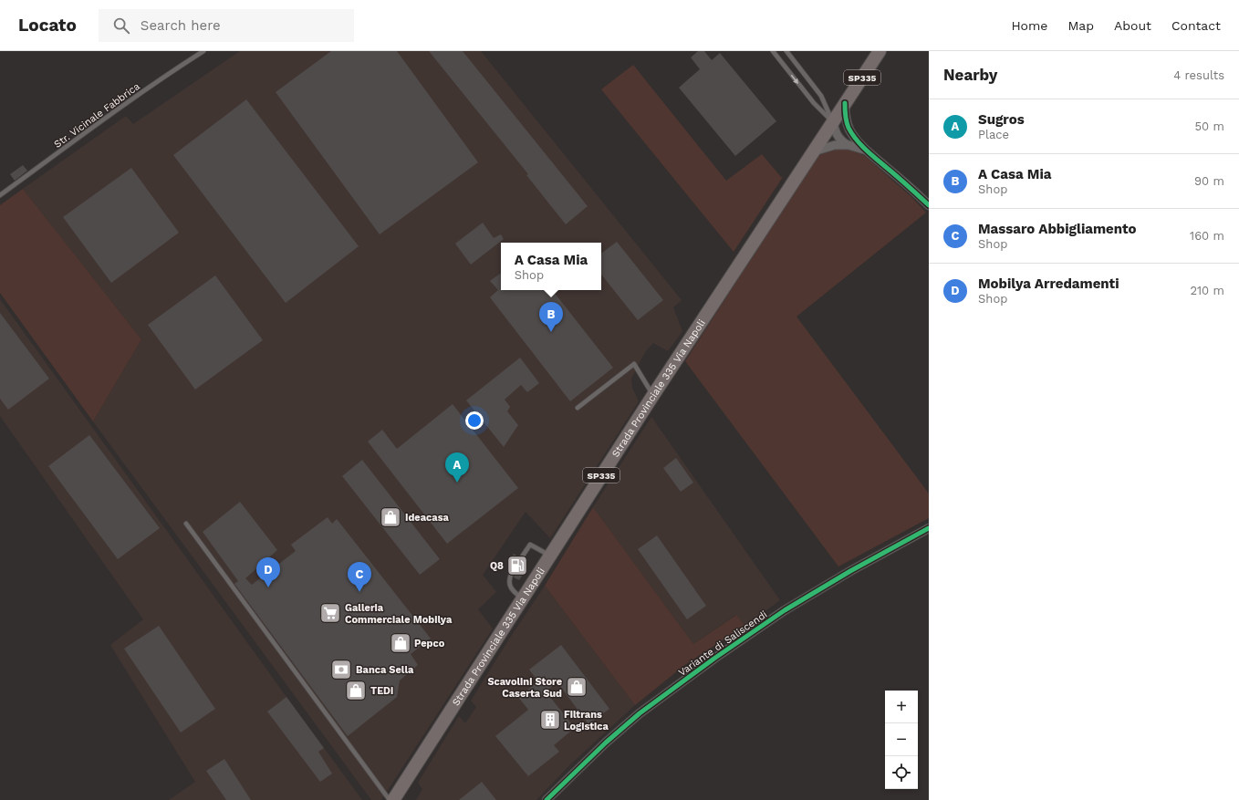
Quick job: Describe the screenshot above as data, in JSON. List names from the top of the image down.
{
  "streets": {
    "main road": ["SP335", "Strada Provinciale 335 Via Napoli"],
    "street": ["Variante di Saliscendi"],
    "lane": ["Str. Vicinale Fabbrica"]
  },
  "places": {
    "shop": [
      "Ideacasa",
      "Pepco",
      "Scavolini Store Caserta Sud",
      "TEDi"
    ],
    "fuel station": ["Q8"],
    "supermarket": ["Galleria Commerciale Mobilya"],
    "bank": ["Banca Sella"],
    "building": ["Filtrans Logistica"]
  },
  "page": {
    "header": "Locato",
    "search": "Search here",
    "nav": [
      "Home",
      "Map",
      "About",
      "Contact"
    ],
    "heading": ["Nearby", "4 results"],
    "list": [
      {
        "mark": "A",
        "name": "Sugros",
        "note": "Place",
        "value": "50 m"
      },
      {
        "mark": "B",
        "name": "A Casa Mia",
        "note": "Shop",
        "value": "90 m"
      },
      {
        "mark": "C",
        "name": "Massaro Abbigliamento",
        "note": "Shop",
        "value": "160 m"
      },
      {
        "mark": "D",
        "name": "Mobilya Arredamenti",
        "note": "Shop",
        "value": "210 m"
      }
    ],
    "popup": ["A Casa Mia", "Shop"],
    "pins": [
      "B",
      "A",
      "D",
      "C"
    ],
    "map_buttons": ["+", "−"]
  }
}
